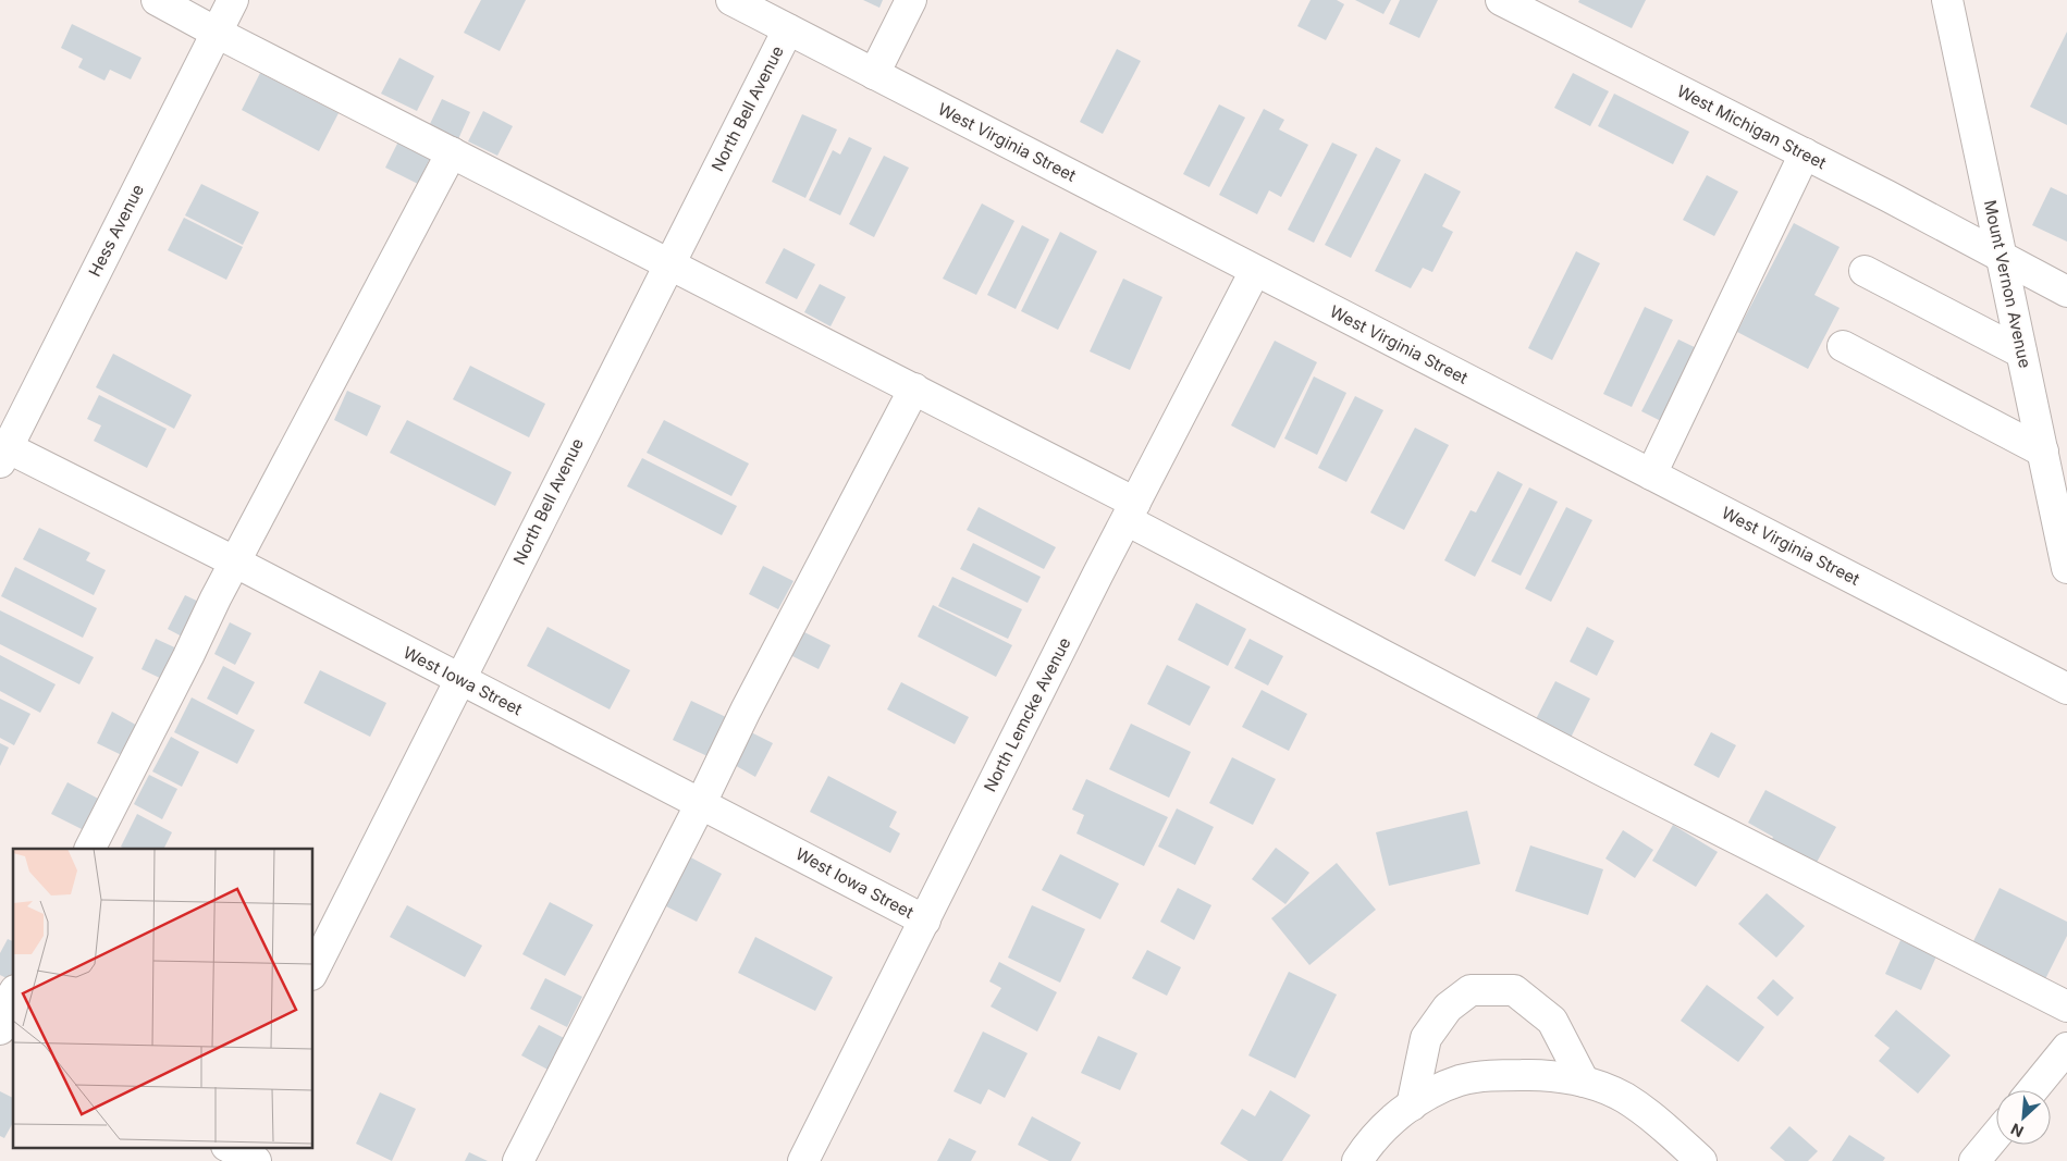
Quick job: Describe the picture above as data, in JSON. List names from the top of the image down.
{
  "streets": {
    "street": [
      "North Bell Avenue",
      "West Michigan Street",
      "West Virginia Street",
      "Hess Avenue",
      "Mount Vernon Avenue",
      "West Iowa Street",
      "North Lemcke Avenue"
    ]
  },
  "crossings": [
    ["North Bell Avenue", "West Virginia Street"],
    ["North Bell Avenue", "West Iowa Street"],
    ["West Michigan Street", "Mount Vernon Avenue"],
    ["West Virginia Street", "North Lemcke Avenue"],
    ["Hess Avenue", "West Iowa Street"],
    ["West Iowa Street", "North Lemcke Avenue"]
  ],
  "north": "bottom left"
}
